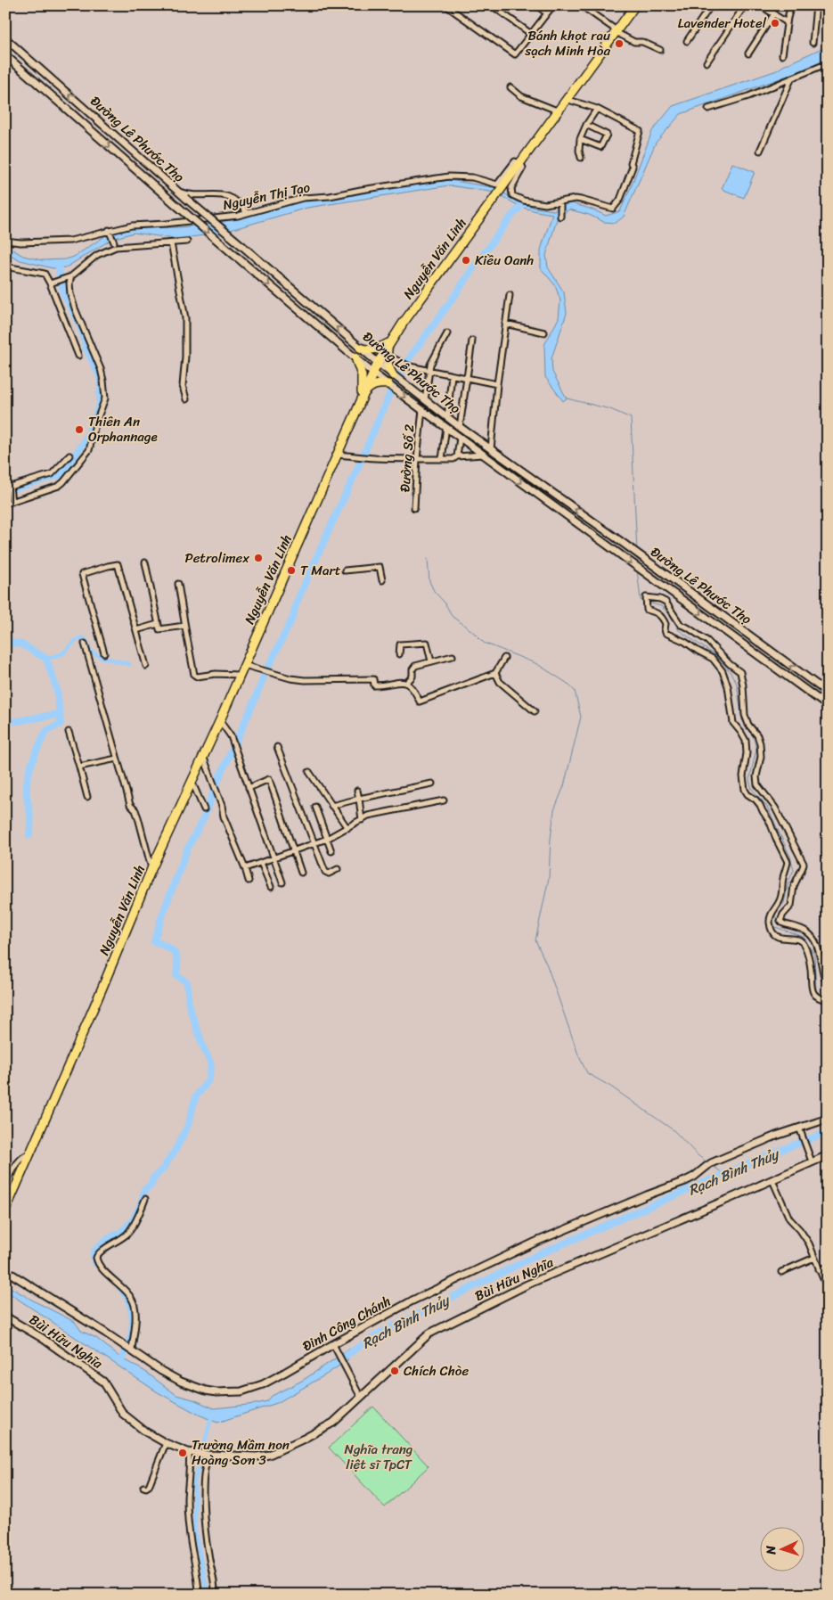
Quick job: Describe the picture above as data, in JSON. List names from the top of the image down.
{
  "streets": {
    "highway": ["Nguyễn Văn Linh"],
    "street": [
      "Đường Lê Phước Thọ",
      "Nguyễn Thị Tạo",
      "Đường Số 2",
      "Bùi Hữu Nghĩa",
      "Đinh Công Chánh"
    ]
  },
  "crossings": [
    ["Đường Lê Phước Thọ", "Nguyễn Văn Linh"],
    ["Đường Lê Phước Thọ", "Đường Số 2"],
    ["Nguyễn Thị Tạo", "Nguyễn Văn Linh"]
  ],
  "water": ["Rạch Bình Thủy"],
  "parks": ["Nghĩa trang liệt sĩ TpCT"],
  "places": [
    "Lavender Hotel",
    "Bánh khọt rau sạch Minh Hòa",
    "Kiều Oanh",
    "Thiên An Orphannage",
    "Petrolimex",
    "T Mart",
    "Chích Chòe",
    "Trường Mầm non Hoàng Sơn 3"
  ],
  "north": "left"
}
